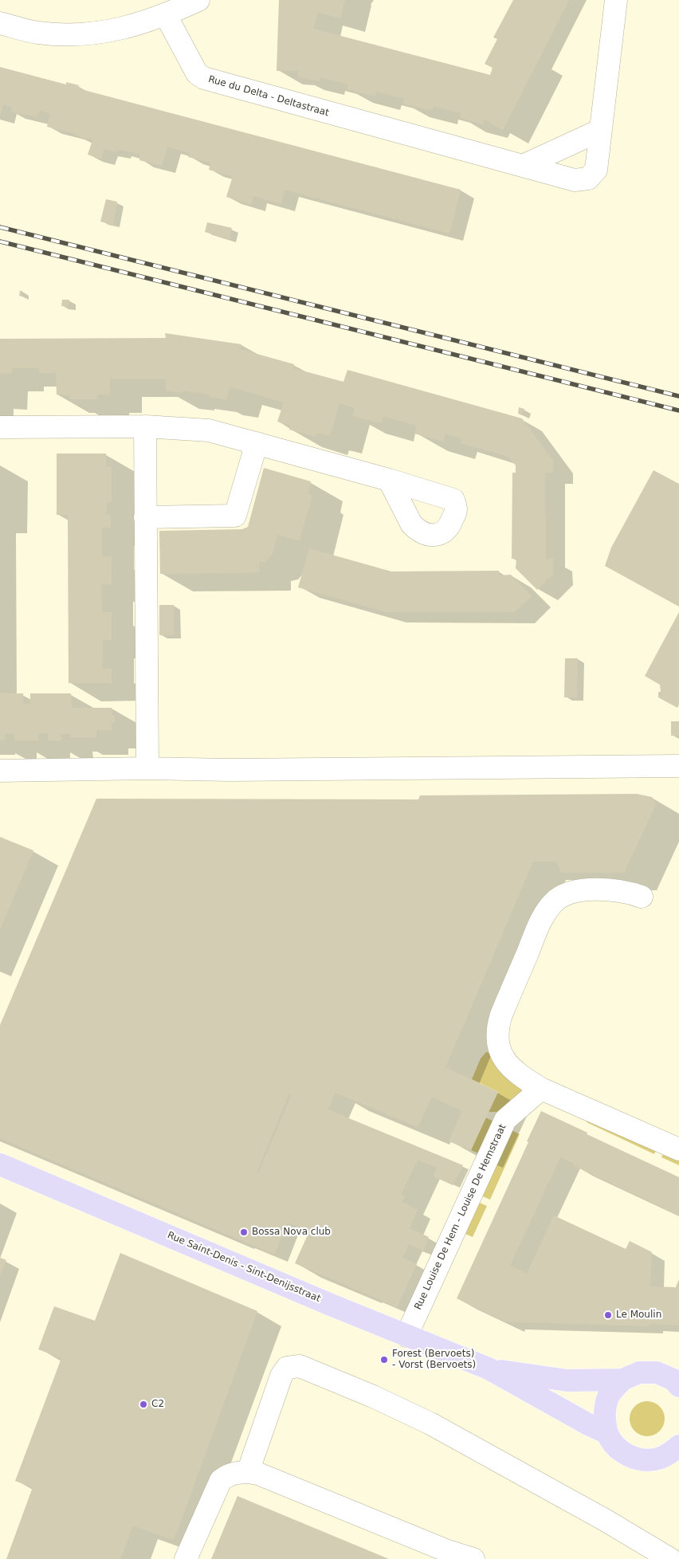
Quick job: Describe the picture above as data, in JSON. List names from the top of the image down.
{
  "streets": {
    "main road": ["Rue Saint-Denis - Sint-Denijsstraat"],
    "street": ["Rue du Delta - Deltastraat", "Rue Louise De Hem - Louise De Hemstraat"]
  },
  "crossings": [
    ["Rue Louise De Hem - Louise De Hemstraat", "Rue Saint-Denis - Sint-Denijsstraat"]
  ],
  "places": [
    "Bossa Nova club",
    "Le Moulin",
    "Forest (Bervoets) - Vorst (Bervoets)",
    "C2"
  ]
}
